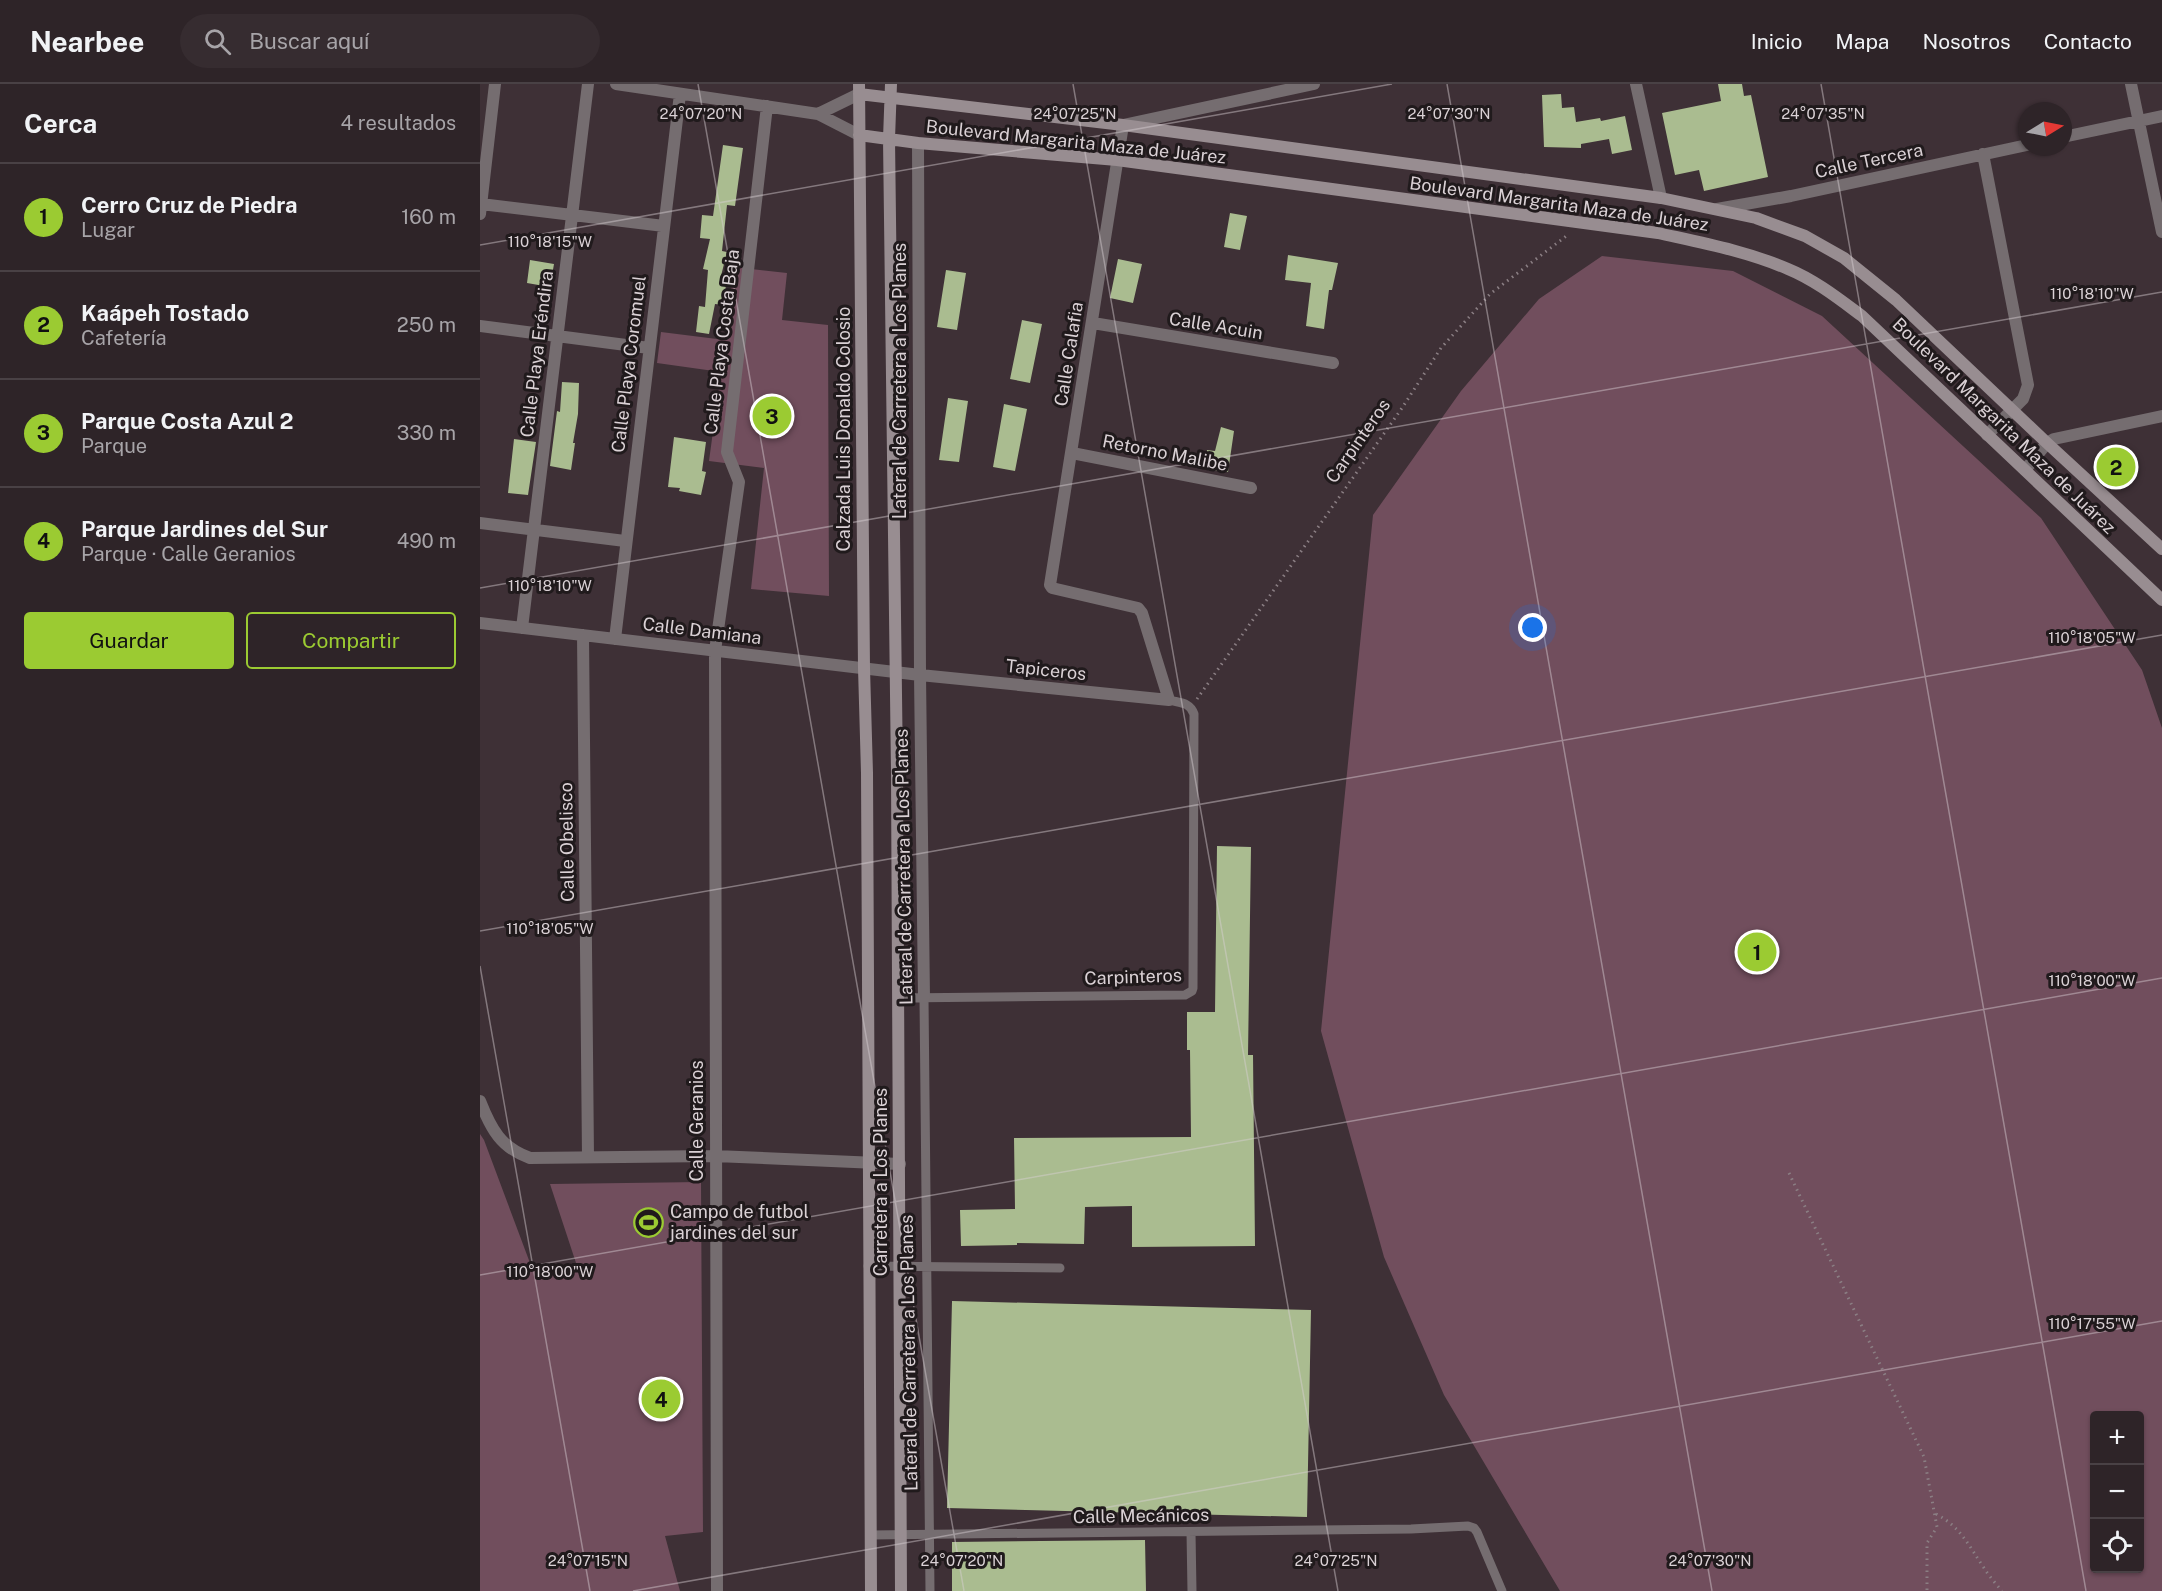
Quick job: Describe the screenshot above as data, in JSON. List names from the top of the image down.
{
  "streets": {
    "main road": ["Boulevard Margarita Maza de Juárez", "Calzada Luis Donaldo Colosio", "Carretera a Los Planes"],
    "street": [
      "Calle Tercera",
      "Calle Acuin",
      "Calle Playa Costa Baja",
      "Calle Playa Eréndira",
      "Calle Calafia",
      "Calle Playa Coromuel",
      "Lateral de Carretera a Los Planes",
      "Retorno Malibe",
      "Calle Damiana",
      "Tapiceros",
      "Calle Obelisco",
      "Calle Geranios"
    ],
    "lane": ["Carpinteros", "Calle Mecánicos"]
  },
  "crossings": [
    ["Boulevard Margarita Maza de Juárez", "Calle Tercera"],
    ["Boulevard Margarita Maza de Juárez", "Calle Calafia"],
    ["Boulevard Margarita Maza de Juárez", "Lateral de Carretera a Los Planes"],
    ["Boulevard Margarita Maza de Juárez", "Calzada Luis Donaldo Colosio"],
    ["Boulevard Margarita Maza de Juárez", "Carpinteros"],
    ["Calle Acuin", "Calle Calafia"],
    ["Calle Playa Costa Baja", "Calle Damiana"],
    ["Calle Playa Costa Baja", "Calle Geranios"],
    ["Calle Playa Eréndira", "Calle Damiana"],
    ["Calle Calafia", "Retorno Malibe"],
    ["Calle Calafia", "Tapiceros"],
    ["Calle Playa Coromuel", "Calle Damiana"],
    ["Lateral de Carretera a Los Planes", "Carpinteros"],
    ["Lateral de Carretera a Los Planes", "Calle Damiana"],
    ["Lateral de Carretera a Los Planes", "Tapiceros"],
    ["Lateral de Carretera a Los Planes", "Calle Mecánicos"],
    ["Calzada Luis Donaldo Colosio", "Calle Damiana"],
    ["Calzada Luis Donaldo Colosio", "Carretera a Los Planes"],
    ["Carpinteros", "Carretera a Los Planes"],
    ["Calle Damiana", "Tapiceros"],
    ["Calle Damiana", "Calle Obelisco"],
    ["Calle Damiana", "Calle Geranios"],
    ["Calle Damiana", "Carretera a Los Planes"],
    ["Carretera a Los Planes", "Calle Mecánicos"]
  ],
  "places": {
    "sports": ["Campo de futbol jardines del sur"]
  },
  "north": "right",
  "page": {
    "header": "Nearbee",
    "search": "Buscar aquí",
    "nav": [
      "Inicio",
      "Mapa",
      "Nosotros",
      "Contacto"
    ],
    "heading": ["Cerca", "4 resultados"],
    "list": [
      {
        "mark": "1",
        "name": "Cerro Cruz de Piedra",
        "note": "Lugar",
        "value": "160 m"
      },
      {
        "mark": "2",
        "name": "Kaápeh Tostado",
        "note": "Cafetería",
        "value": "250 m"
      },
      {
        "mark": "3",
        "name": "Parque Costa Azul 2",
        "note": "Parque",
        "value": "330 m"
      },
      {
        "mark": "4",
        "name": "Parque Jardines del Sur",
        "note": "Parque · Calle Geranios",
        "value": "490 m"
      }
    ],
    "pins": [
      "3",
      "2",
      "1",
      "4"
    ],
    "buttons": ["Guardar", "Compartir"],
    "map_buttons": ["+", "−"]
  },
  "coordinates": [
    "24°07'20\"N",
    "24°07'25\"N",
    "24°07'30\"N",
    "24°07'35\"N",
    "110°18'15\"W",
    "110°18'10\"W",
    "110°18'05\"W",
    "110°18'00\"W",
    "110°17'55\"W",
    "24°07'15\"N"
  ]
}
